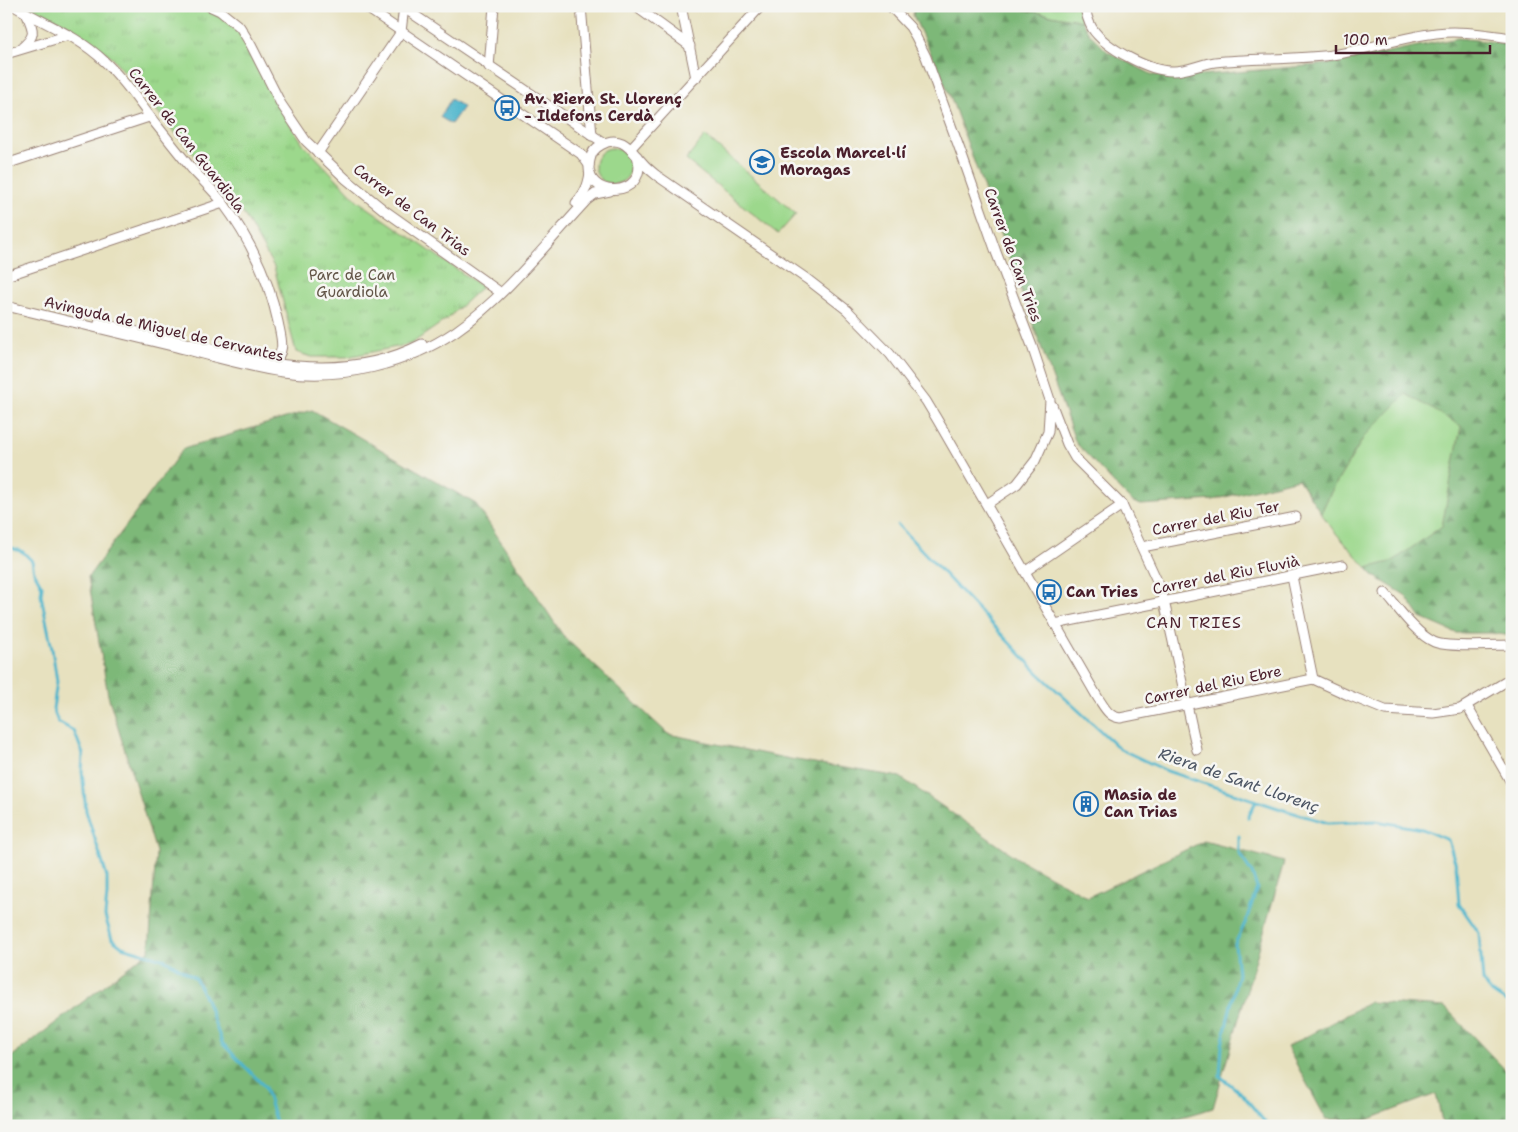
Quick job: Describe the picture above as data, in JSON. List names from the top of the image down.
{
  "streets": {
    "street": [
      "Carrer de Can Guardiola",
      "Carrer de Can Trias",
      "Carrer de Can Tries",
      "Avinguda de Miguel de Cervantes",
      "Carrer del Riu Ter",
      "Carrer del Riu Fluvià",
      "Carrer del Riu Ebre"
    ]
  },
  "crossings": [
    ["Carrer de Can Guardiola", "Avinguda de Miguel de Cervantes"],
    ["Carrer de Can Trias", "Avinguda de Miguel de Cervantes"],
    ["Carrer del Riu Fluvià", "Carrer del Riu Ebre"]
  ],
  "districts": ["CAN TRIES"],
  "water": ["Riera de Sant Llorenç"],
  "parks": ["Parc de Can Guardiola"],
  "places": {
    "bus stop": ["Av. Riera St. Llorenç - Ildefons Cerdà", "Can Tries"],
    "school or university": ["Escola Marcel·lí Moragas"],
    "building": ["Masia de Can Trias"]
  },
  "scale_bar": "100 m"
}
